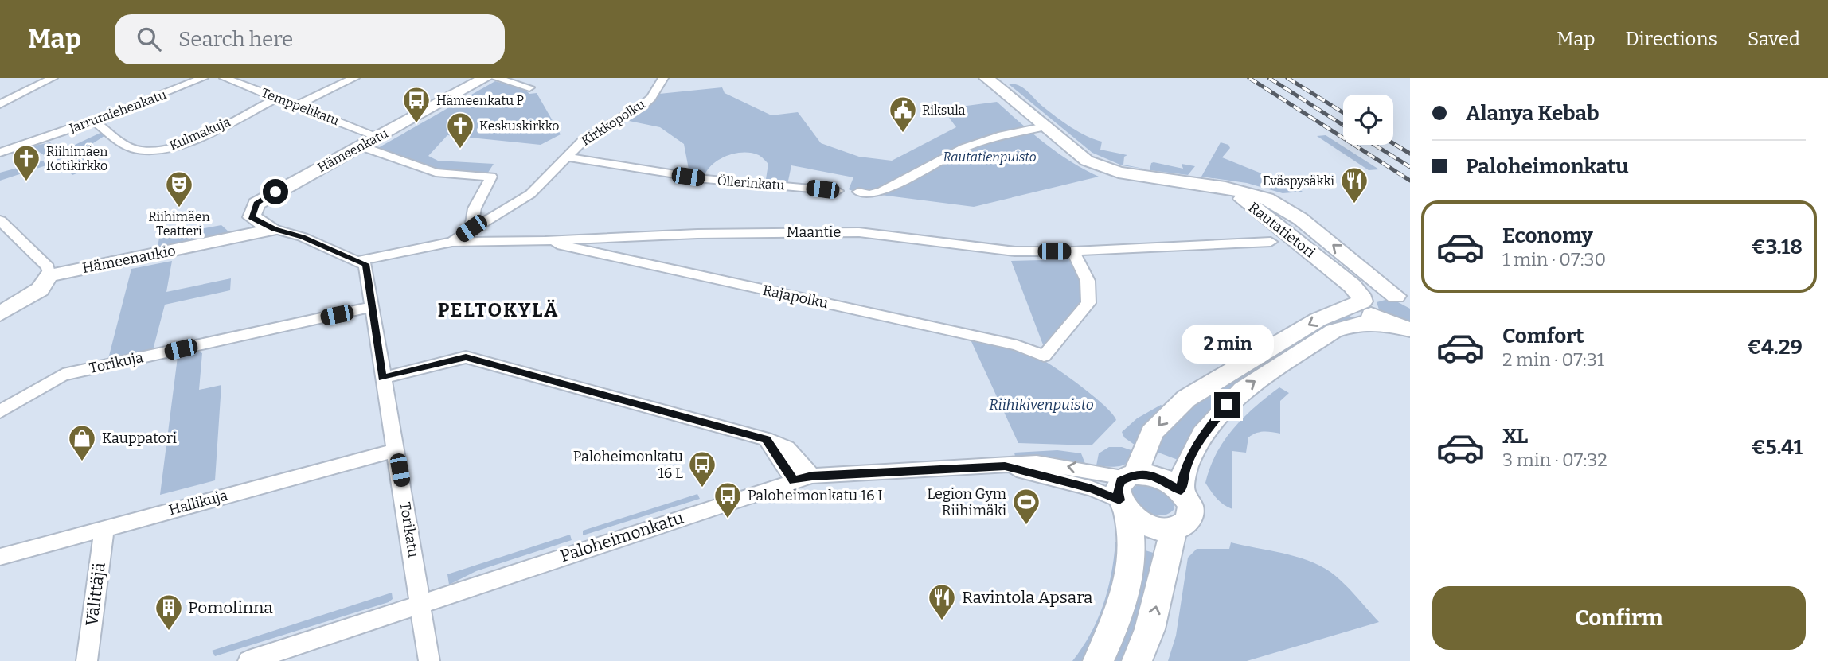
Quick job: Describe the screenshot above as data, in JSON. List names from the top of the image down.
{
  "streets": {
    "street": [
      "Temppelikatu",
      "Jarrumiehenkatu",
      "Kirkkopolku",
      "Kulmakuja",
      "Hämeenkatu",
      "Öllerinkatu",
      "Rautatietori",
      "Maantie",
      "Hämeenaukio",
      "Rajapolku",
      "Torikuja",
      "Hallikuja",
      "Torikatu",
      "Paloheimonkatu",
      "Välittäjä"
    ]
  },
  "crossings": [
    ["Temppelikatu", "Kulmakuja"],
    ["Temppelikatu", "Hämeenkatu"],
    ["Jarrumiehenkatu", "Kulmakuja"],
    ["Kirkkopolku", "Öllerinkatu"],
    ["Kirkkopolku", "Maantie"],
    ["Hämeenkatu", "Hämeenaukio"],
    ["Maantie", "Rajapolku"],
    ["Maantie", "Torikatu"],
    ["Torikuja", "Torikatu"],
    ["Hallikuja", "Torikatu"],
    ["Hallikuja", "Välittäjä"],
    ["Torikatu", "Paloheimonkatu"]
  ],
  "districts": ["PELTOKYLÄ"],
  "parks": ["Rautatienpuisto", "Riihikivenpuisto"],
  "places": {
    "bus stop": ["Hämeenkatu P", "Paloheimonkatu 16 L", "Paloheimonkatu 16 I"],
    "public building": ["Riksula"],
    "church": ["Keskuskirkko", "Riihimäen Kotikirkko"],
    "restaurant": ["Eväspysäkki", "Ravintola Apsara"],
    "theatre": ["Riihimäen Teatteri"],
    "shop": ["Kauppatori"],
    "sports": ["Legion Gym Riihimäki"],
    "building": ["Pomolinna"]
  },
  "page": {
    "header": "Map",
    "search": "Search here",
    "nav": ["Map", "Directions", "Saved"],
    "banner": ["Alanya Kebab", "Paloheimonkatu"],
    "list": [
      {
        "name": "Economy",
        "note": "1 min · 07:30",
        "value": "€3.18"
      },
      {
        "name": "Comfort",
        "note": "2 min · 07:31",
        "value": "€4.29"
      },
      {
        "name": "XL",
        "note": "3 min · 07:32",
        "value": "€5.41"
      }
    ],
    "bubble": "2 min",
    "buttons": "Confirm"
  }
}
